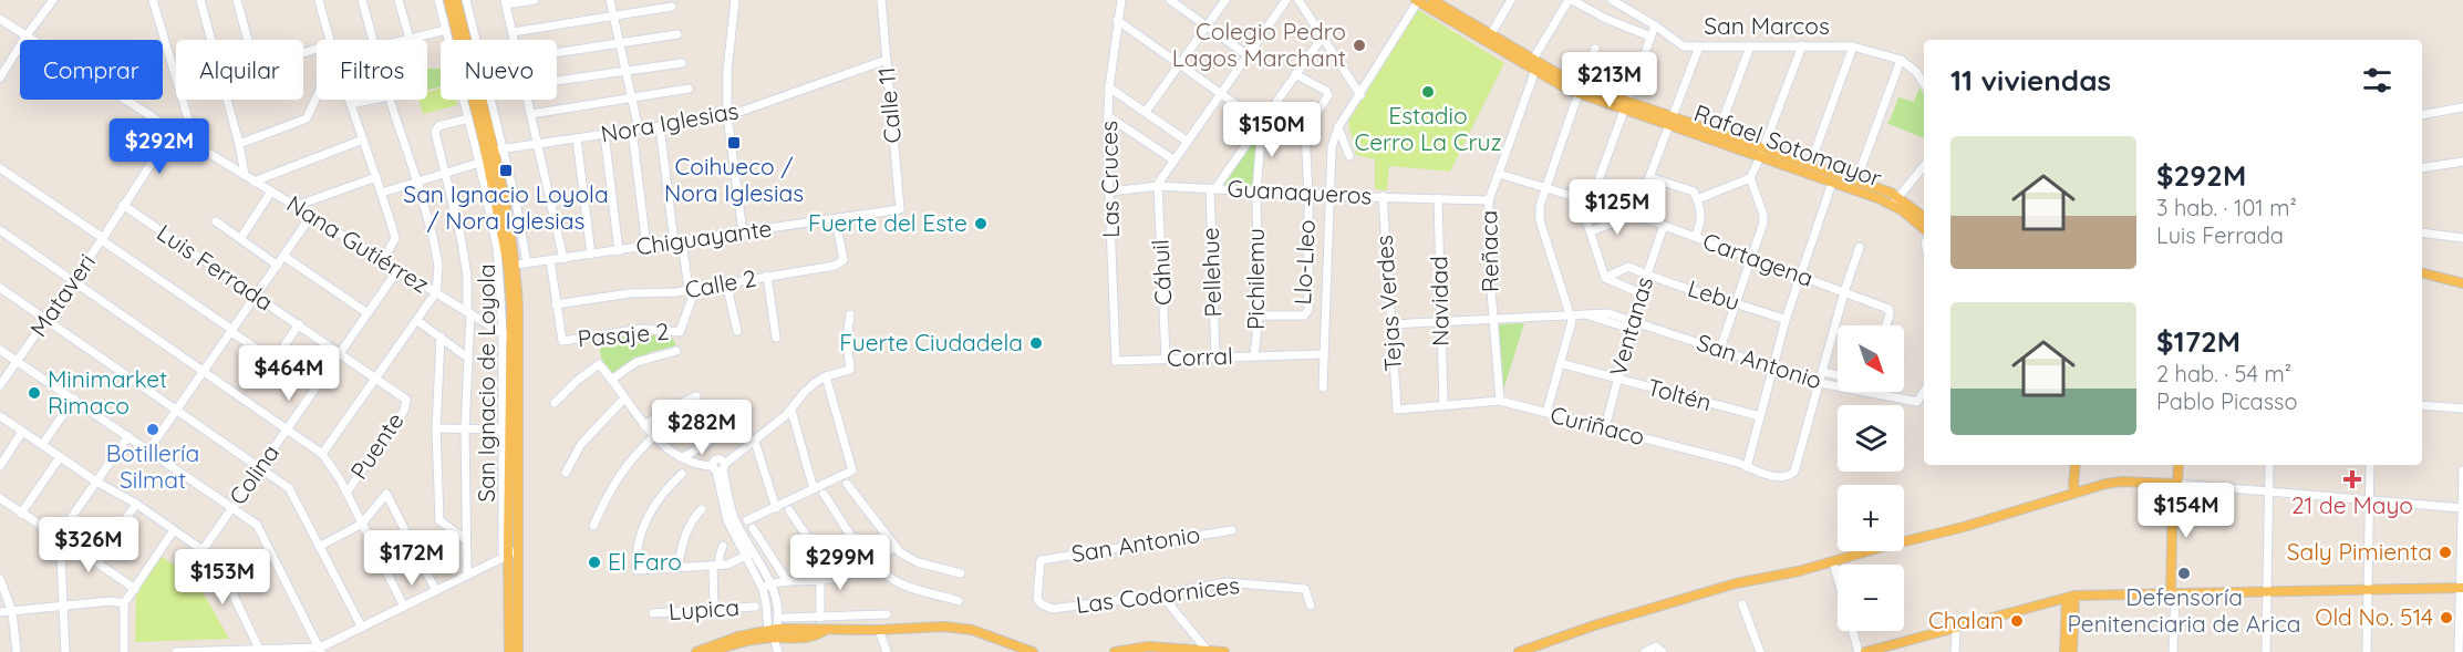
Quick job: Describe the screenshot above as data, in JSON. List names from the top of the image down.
{
  "streets": {
    "main road": ["Rafael Sotomayor", "San Ignacio de Loyola"],
    "street": [
      "San Marcos",
      "Calle 11",
      "Nora Iglesias",
      "Las Cruces",
      "Guanaqueros",
      "Chiguayante",
      "Nana Gutiérrez",
      "Reñaca",
      "Cartagena",
      "Llo-Lleo",
      "Luis Ferrada",
      "Cáhuil",
      "Pellehue",
      "Pichilemu",
      "Calle 2",
      "Mataveri",
      "Lebu",
      "Navidad",
      "Tejas Verdes",
      "Ventanas",
      "Pasaje 2",
      "Corral",
      "San Antonio",
      "Toltén",
      "Curiñaco",
      "Puente",
      "Colina",
      "Las Codornices",
      "Lupica"
    ]
  },
  "crossings": [
    ["Calle 11", "Nora Iglesias"],
    ["Calle 11", "Chiguayante"],
    ["Nora Iglesias", "San Ignacio de Loyola"],
    ["Rafael Sotomayor", "Reñaca"],
    ["Las Cruces", "Guanaqueros"],
    ["Las Cruces", "Corral"],
    ["Guanaqueros", "Reñaca"],
    ["Guanaqueros", "Llo-Lleo"],
    ["Guanaqueros", "Cáhuil"],
    ["Guanaqueros", "Pellehue"],
    ["Guanaqueros", "Pichilemu"],
    ["Guanaqueros", "Navidad"],
    ["Guanaqueros", "Tejas Verdes"],
    ["Chiguayante", "Calle 2"],
    ["Chiguayante", "San Ignacio de Loyola"],
    ["Nana Gutiérrez", "Mataveri"],
    ["Nana Gutiérrez", "San Ignacio de Loyola"],
    ["Nana Gutiérrez", "Colina"],
    ["Reñaca", "San Antonio"],
    ["Reñaca", "Curiñaco"],
    ["Cartagena", "Ventanas"],
    ["Llo-Lleo", "Pichilemu"],
    ["Luis Ferrada", "Mataveri"],
    ["Luis Ferrada", "Puente"],
    ["Luis Ferrada", "Colina"],
    ["Cáhuil", "Corral"],
    ["Pellehue", "Corral"],
    ["Pichilemu", "Corral"],
    ["Calle 2", "Pasaje 2"],
    ["Lebu", "Ventanas"],
    ["Navidad", "San Antonio"],
    ["Navidad", "Curiñaco"],
    ["Tejas Verdes", "San Antonio"],
    ["Tejas Verdes", "Curiñaco"],
    ["Ventanas", "San Antonio"],
    ["Ventanas", "Toltén"],
    ["Ventanas", "Curiñaco"],
    ["San Antonio", "Curiñaco"],
    ["San Antonio", "Las Codornices"],
    ["Puente", "Colina"]
  ],
  "places": {
    "other": [
      "Colegio Pedro Lagos Marchant",
      "Estadio Cerro La Cruz",
      "Fuerte del Este",
      "Fuerte Ciudadela",
      "Minimarket Rimaco",
      "Botillería Silmat",
      "Saly Pimienta",
      "El Faro",
      "Defensoría Penitenciaria de Arica",
      "Old No. 514",
      "Chalan"
    ],
    "transit": ["Coihueco / Nora Iglesias", "San Ignacio Loyola / Nora Iglesias"],
    "health": ["21 de Mayo"]
  },
  "north": "bottom right",
  "page": {
    "chip": [
      "Comprar",
      "Alquilar",
      "Filtros",
      "Nuevo"
    ],
    "heading": "11 viviendas",
    "price": [
      "$213M",
      "$150M",
      "$292M",
      "$125M",
      "$464M",
      "$282M",
      "$154M",
      "$326M",
      "$172M",
      "$299M",
      "$153M"
    ],
    "list": [
      {
        "name": "$292M",
        "note": "3 hab. · 101 m² · Luis Ferrada"
      },
      {
        "name": "$172M",
        "note": "2 hab. · 54 m² · Pablo Picasso"
      }
    ],
    "map_buttons": ["+", "−"]
  }
}
